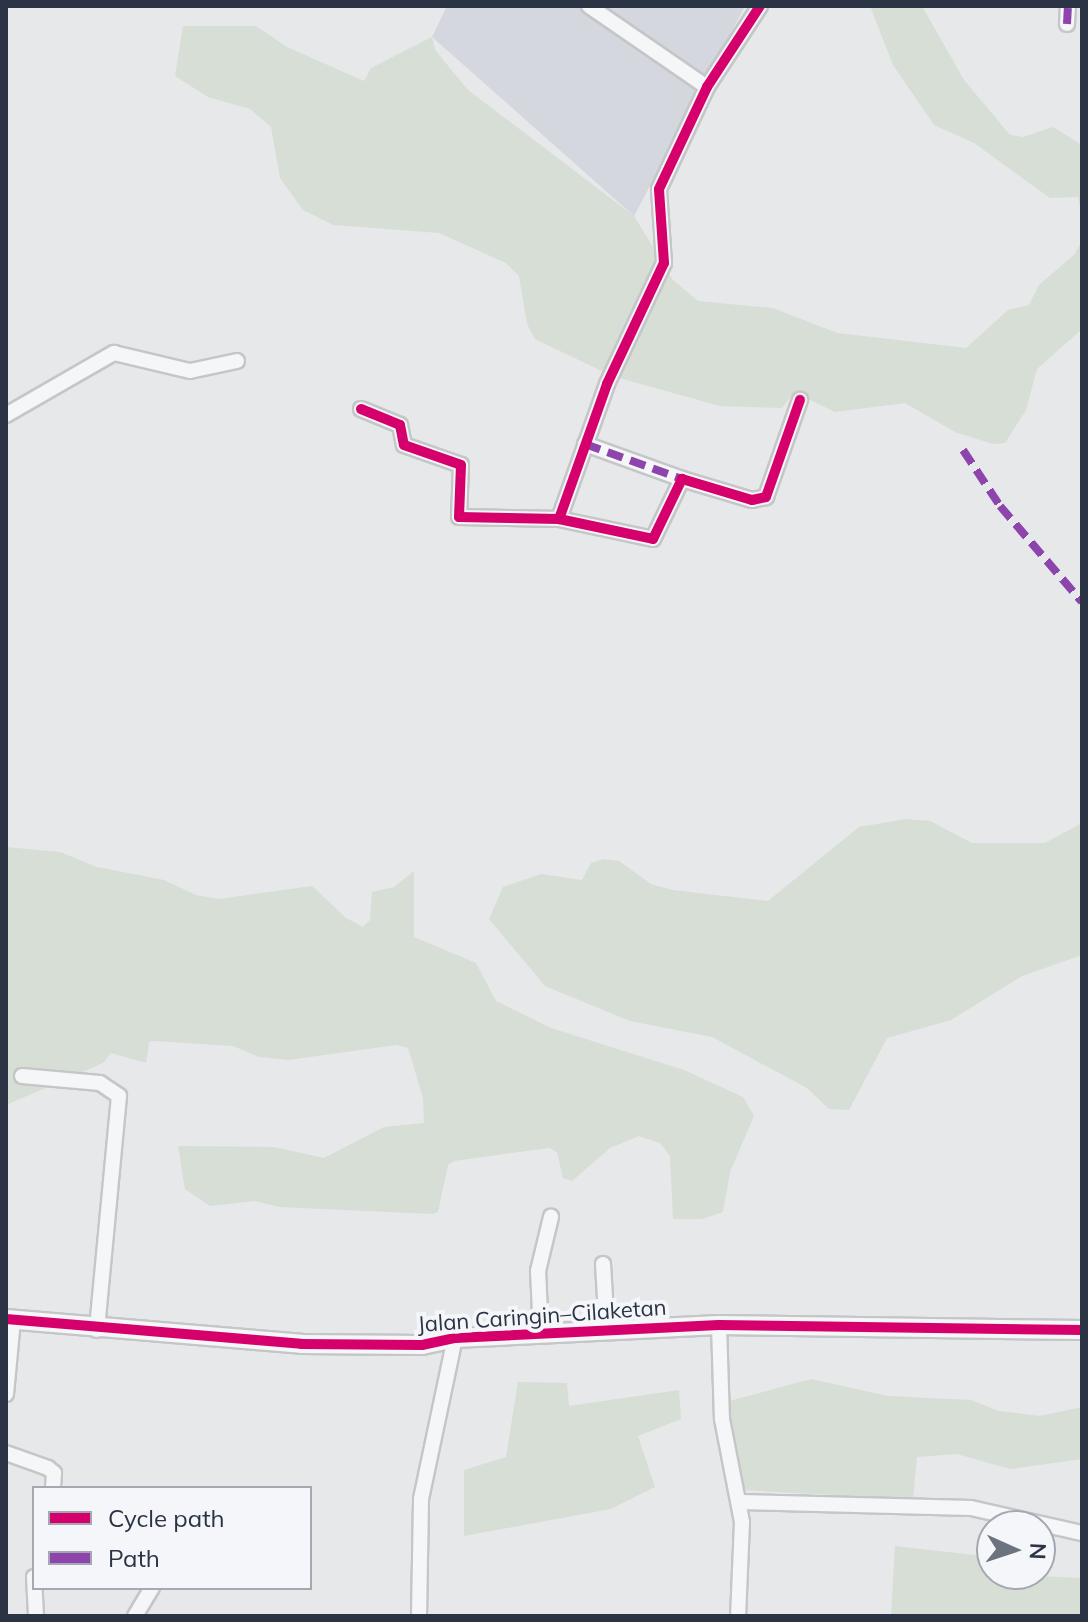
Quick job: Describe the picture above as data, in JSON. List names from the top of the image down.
{
  "streets": {
    "street": ["Jalan Caringin–Cilaketan"]
  },
  "legend": ["Cycle path", "Path"],
  "north": "right"
}
